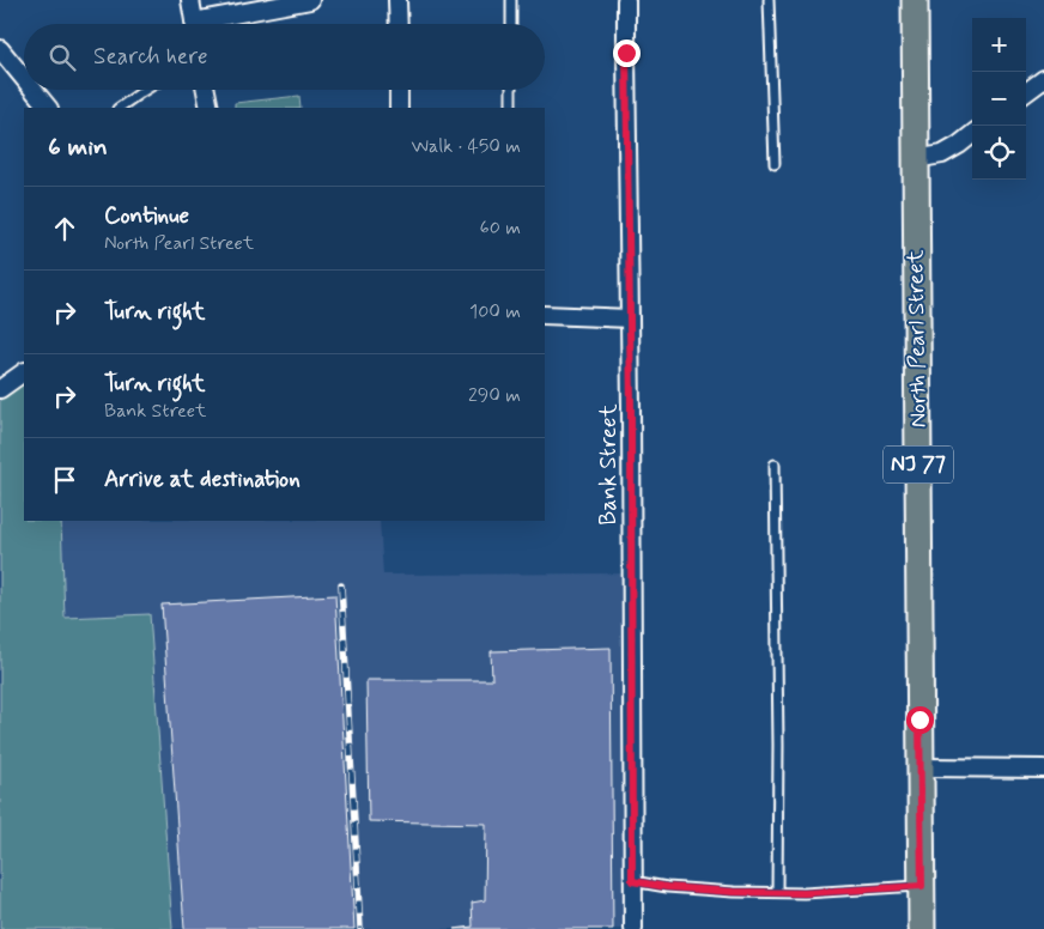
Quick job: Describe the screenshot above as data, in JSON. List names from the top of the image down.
{
  "streets": {
    "main road": ["North Pearl Street", "NJ 77"],
    "street": ["Bank Street"]
  },
  "page": {
    "map_buttons": ["+", "−"],
    "search": "Search here",
    "heading": ["6 min", "Walk · 450 m"],
    "list": [
      ["Continue", "North Pearl Street", "60 m"],
      ["Turn right", "100 m"],
      ["Turn right", "Bank Street", "290 m"],
      "Arrive at destination"
    ]
  }
}
